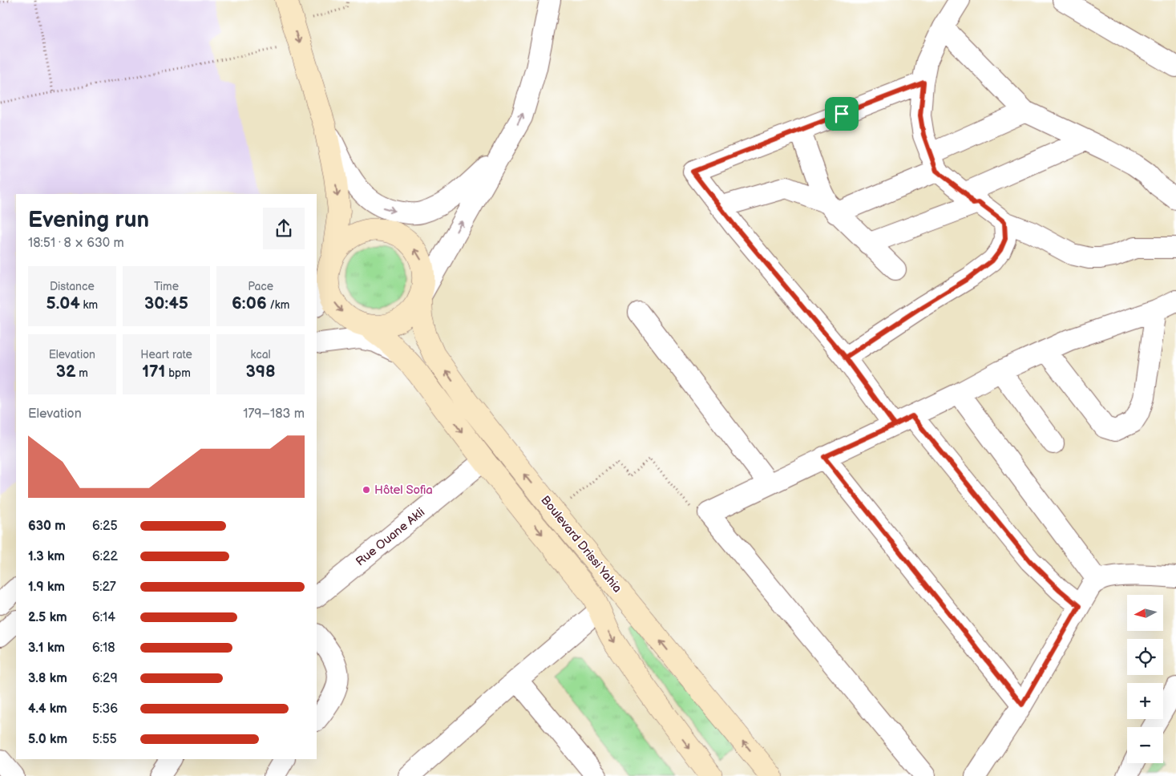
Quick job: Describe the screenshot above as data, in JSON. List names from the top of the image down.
{
  "streets": {
    "main road": ["Boulevard Drissi Yahia"],
    "street": ["Rue Ouane Akli"]
  },
  "crossings": [
    ["Rue Ouane Akli", "Boulevard Drissi Yahia"]
  ],
  "places": ["Hôtel Sofia"],
  "north": "left",
  "page": {
    "heading": ["Evening run", "18:51 · 8 × 630 m"],
    "stats": [
      ["Distance", "5.04 km"],
      ["Time", "30:45"],
      ["Pace", "6:06 /km"],
      ["Elevation", "32 m"],
      ["Heart rate", "171 bpm"],
      ["kcal", "398"]
    ],
    "chart": ["Elevation", "179–183 m"],
    "list": [
      {
        "name": "630 m",
        "note": "6:25"
      },
      {
        "name": "1.3 km",
        "note": "6:22"
      },
      {
        "name": "1.9 km",
        "note": "5:27"
      },
      {
        "name": "2.5 km",
        "note": "6:14"
      },
      {
        "name": "3.1 km",
        "note": "6:18"
      },
      {
        "name": "3.8 km",
        "note": "6:29"
      },
      {
        "name": "4.4 km",
        "note": "5:36"
      },
      {
        "name": "5.0 km",
        "note": "5:55"
      }
    ],
    "map_buttons": ["+", "−"]
  }
}
